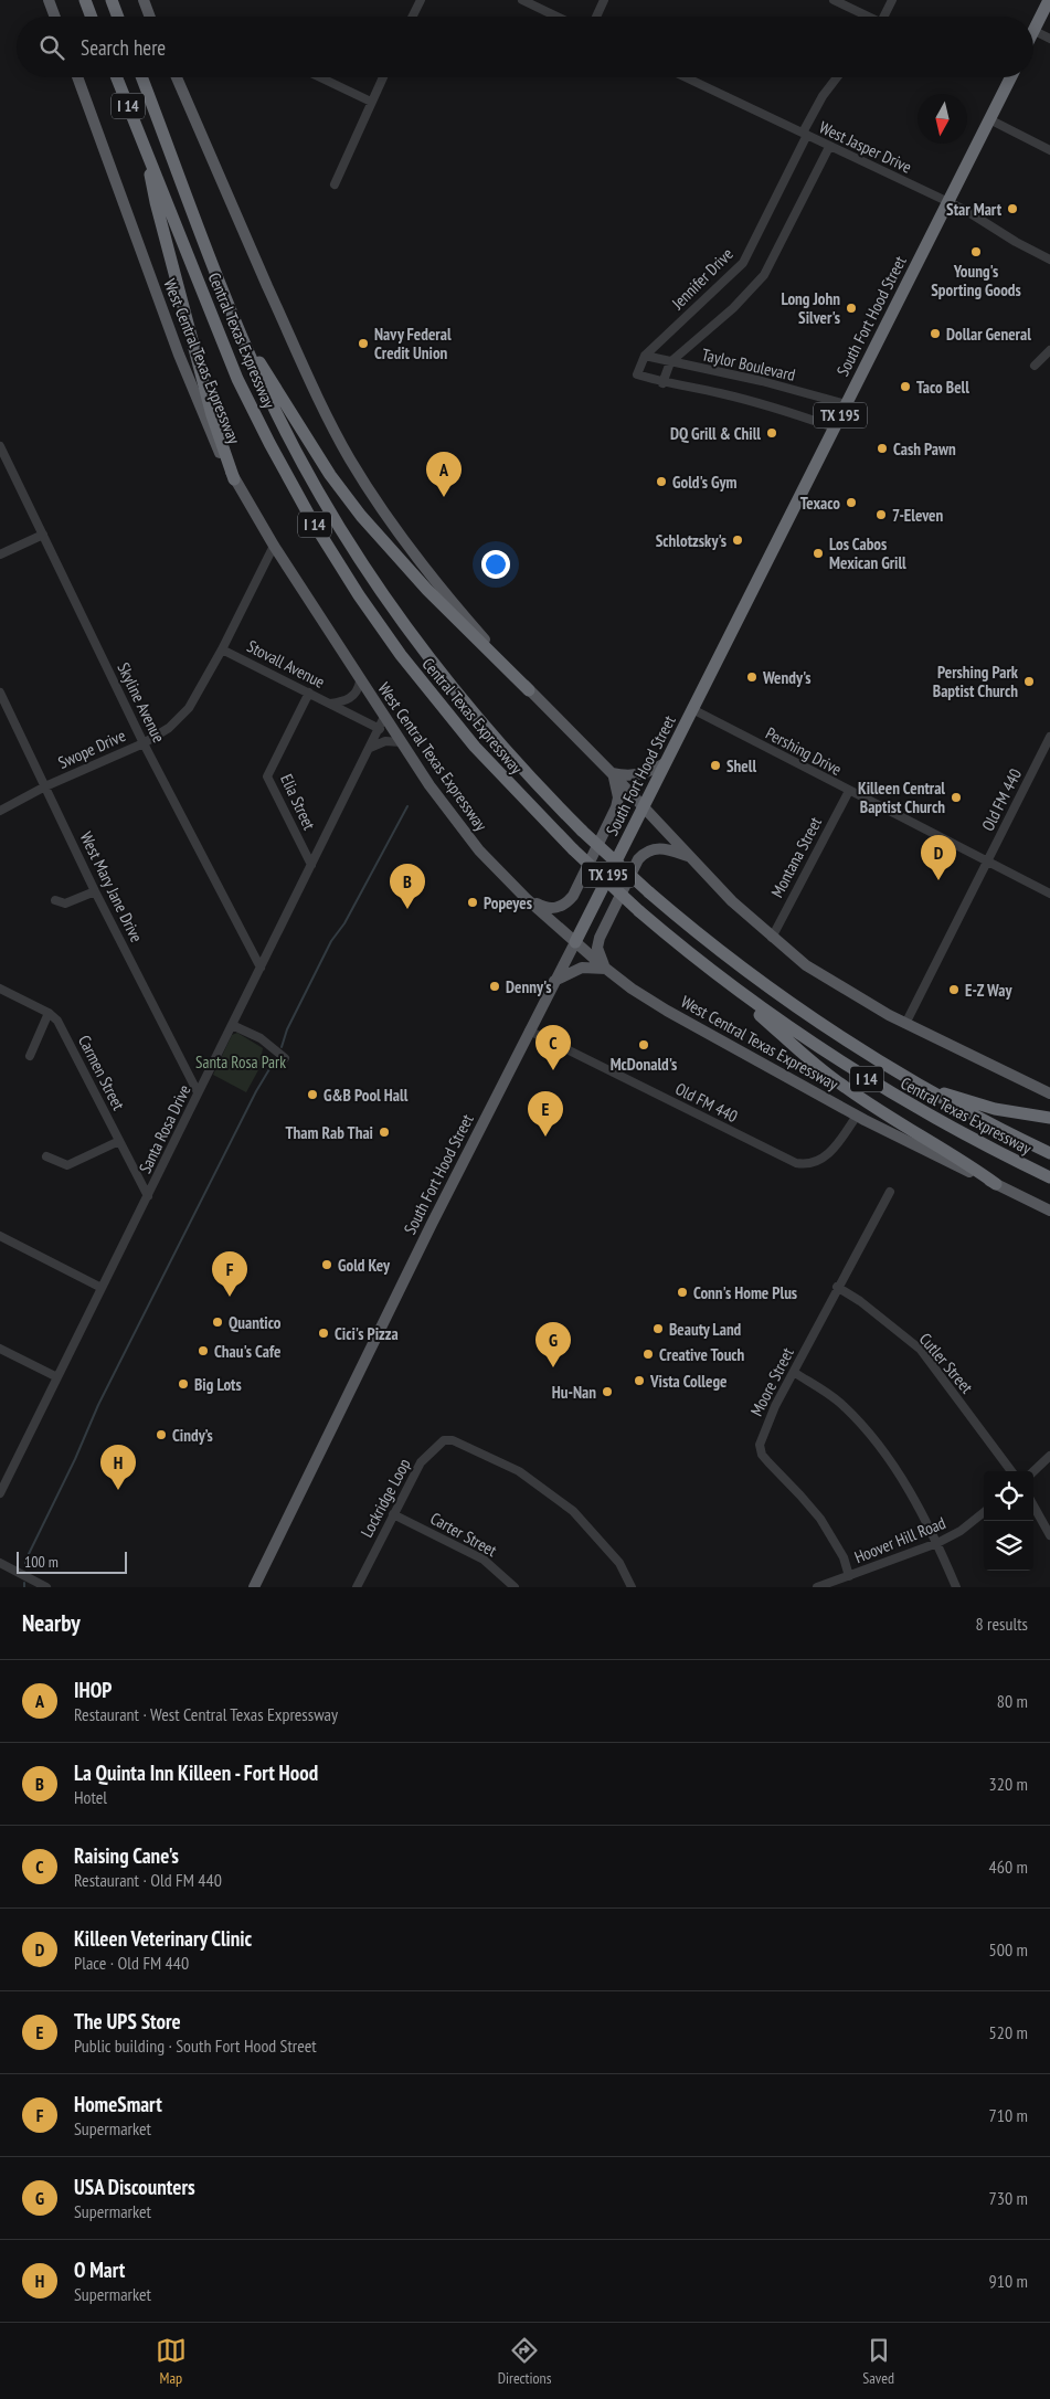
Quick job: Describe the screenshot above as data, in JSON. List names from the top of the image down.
{
  "streets": {
    "highway": [
      "I 14",
      "South Fort Hood Street",
      "Central Texas Expressway",
      "TX 195"
    ],
    "main road": ["West Central Texas Expressway"],
    "street": [
      "West Jasper Drive",
      "Jennifer Drive",
      "Taylor Boulevard",
      "Stovall Avenue",
      "Skyline Avenue",
      "Swope Drive",
      "Pershing Drive",
      "Old FM 440",
      "Elia Street",
      "Montana Street",
      "West Mary Jane Drive",
      "Carmen Street",
      "Santa Rosa Drive",
      "Cutler Street",
      "Moore Street",
      "Lockridge Loop",
      "Carter Street",
      "Hoover Hill Road"
    ]
  },
  "crossings": [
    ["West Jasper Drive", "Jennifer Drive"],
    ["West Jasper Drive", "South Fort Hood Street"],
    ["Jennifer Drive", "Taylor Boulevard"],
    ["South Fort Hood Street", "West Central Texas Expressway"],
    ["South Fort Hood Street", "Taylor Boulevard"],
    ["South Fort Hood Street", "Pershing Drive"],
    ["South Fort Hood Street", "Old FM 440"],
    ["West Central Texas Expressway", "Stovall Avenue"],
    ["West Central Texas Expressway", "Old FM 440"],
    ["West Central Texas Expressway", "Santa Rosa Drive"],
    ["Stovall Avenue", "Swope Drive"],
    ["Stovall Avenue", "Elia Street"],
    ["Stovall Avenue", "Santa Rosa Drive"],
    ["Skyline Avenue", "Swope Drive"],
    ["Skyline Avenue", "Santa Rosa Drive"],
    ["Swope Drive", "West Mary Jane Drive"],
    ["Pershing Drive", "Old FM 440"],
    ["Pershing Drive", "Montana Street"],
    ["Elia Street", "Santa Rosa Drive"],
    ["West Mary Jane Drive", "Santa Rosa Drive"],
    ["Carmen Street", "Santa Rosa Drive"],
    ["Cutler Street", "Moore Street"],
    ["Moore Street", "Hoover Hill Road"],
    ["Lockridge Loop", "Carter Street"]
  ],
  "parks": ["Santa Rosa Park"],
  "places": [
    "Star Mart",
    "Young's Sporting Goods",
    "Long John Silver's",
    "Dollar General",
    "Navy Federal Credit Union",
    "Taco Bell",
    "DQ Grill & Chill",
    "Cash Pawn",
    "Gold's Gym",
    "Texaco",
    "7-Eleven",
    "Schlotzsky's",
    "Los Cabos Mexican Grill",
    "Wendy's",
    "Pershing Park Baptist Church",
    "Shell",
    "Killeen Central Baptist Church",
    "Popeyes",
    "Denny's",
    "E-Z Way",
    "McDonald's",
    "G&B Pool Hall",
    "Tham Rab Thai",
    "Gold Key",
    "Conn's Home Plus",
    "Quantico",
    "Beauty Land",
    "Cici's Pizza",
    "Chau's Cafe",
    "Creative Touch",
    "Vista College",
    "Big Lots",
    "Hu-Nan",
    "Cindy’s"
  ],
  "scale_bar": "100 m",
  "north": "bottom",
  "page": {
    "search": "Search here",
    "pins": [
      "A",
      "D",
      "B",
      "C",
      "E",
      "F",
      "G",
      "H"
    ],
    "scale": "100 m",
    "heading": ["Nearby", "8 results"],
    "list": [
      {
        "mark": "A",
        "name": "IHOP",
        "note": "Restaurant · West Central Texas Expressway",
        "value": "80 m"
      },
      {
        "mark": "B",
        "name": "La Quinta Inn Killeen - Fort Hood",
        "note": "Hotel",
        "value": "320 m"
      },
      {
        "mark": "C",
        "name": "Raising Cane's",
        "note": "Restaurant · Old FM 440",
        "value": "460 m"
      },
      {
        "mark": "D",
        "name": "Killeen Veterinary Clinic",
        "note": "Place · Old FM 440",
        "value": "500 m"
      },
      {
        "mark": "E",
        "name": "The UPS Store",
        "note": "Public building · South Fort Hood Street",
        "value": "520 m"
      },
      {
        "mark": "F",
        "name": "HomeSmart",
        "note": "Supermarket",
        "value": "710 m"
      },
      {
        "mark": "G",
        "name": "USA Discounters",
        "note": "Supermarket",
        "value": "730 m"
      },
      {
        "mark": "H",
        "name": "O Mart",
        "note": "Supermarket",
        "value": "910 m"
      }
    ],
    "nav": ["Map", "Directions", "Saved"]
  }
}
